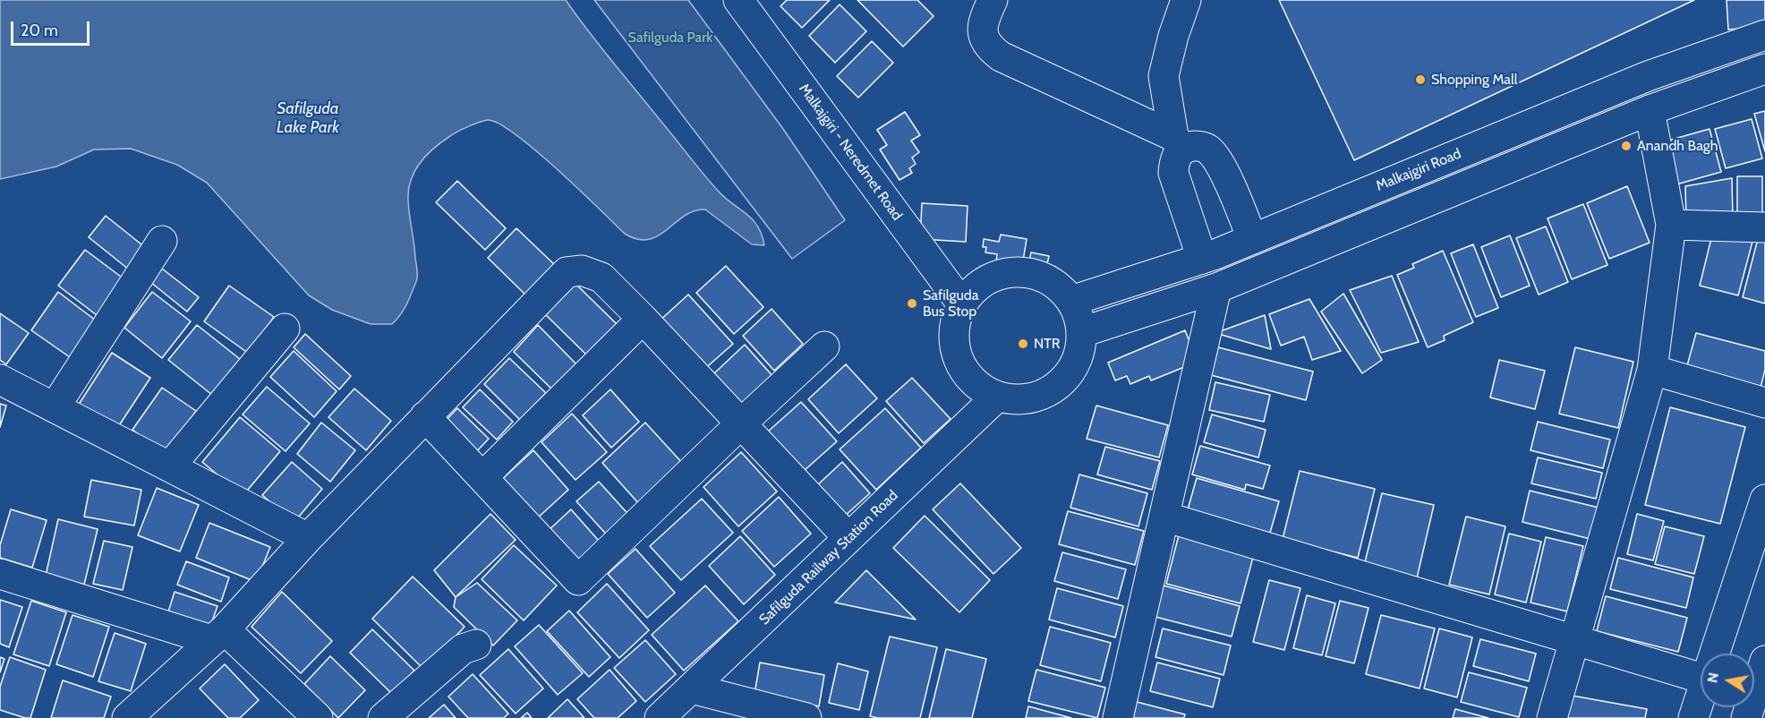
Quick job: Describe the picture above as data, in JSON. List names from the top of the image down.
{
  "streets": {
    "street": ["Malkajgiri - Neredmet Road", "Malkajgiri Road", "Safilguda Railway Station Road"]
  },
  "crossings": [
    ["Malkajgiri - Neredmet Road", "Malkajgiri Road"],
    ["Malkajgiri - Neredmet Road", "Safilguda Railway Station Road"],
    ["Malkajgiri Road", "Safilguda Railway Station Road"]
  ],
  "water": ["Safilguda Lake Park"],
  "parks": ["Safilguda Park"],
  "places": [
    "Shopping Mall",
    "Anandh Bagh",
    "Safilguda Bus Stop",
    "NTR"
  ],
  "scale_bar": "20 m",
  "north": "left"
}
